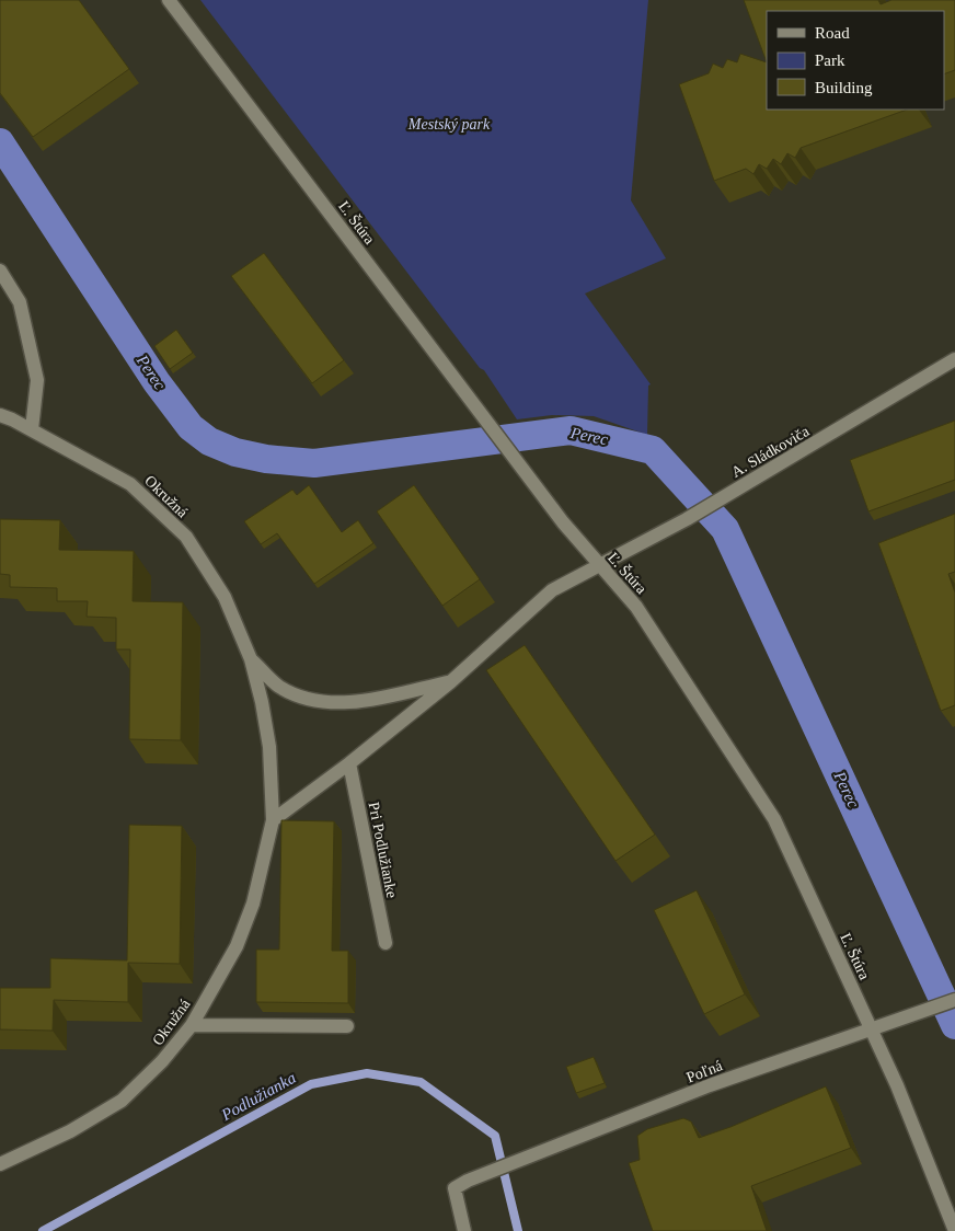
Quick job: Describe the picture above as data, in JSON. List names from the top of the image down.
{
  "streets": {
    "street": [
      "Ľ. Štúra",
      "A. Sládkoviča",
      "Okružná",
      "Pri Podlužianke",
      "Poľná"
    ]
  },
  "crossings": [
    ["Ľ. Štúra", "A. Sládkoviča"],
    ["Ľ. Štúra", "Okružná"],
    ["Ľ. Štúra", "Poľná"],
    ["A. Sládkoviča", "Okružná"],
    ["Okružná", "Pri Podlužianke"]
  ],
  "water": ["Perec", "Podlužianka"],
  "parks": ["Mestský park"],
  "legend": ["Road", "Park", "Building"]
}
